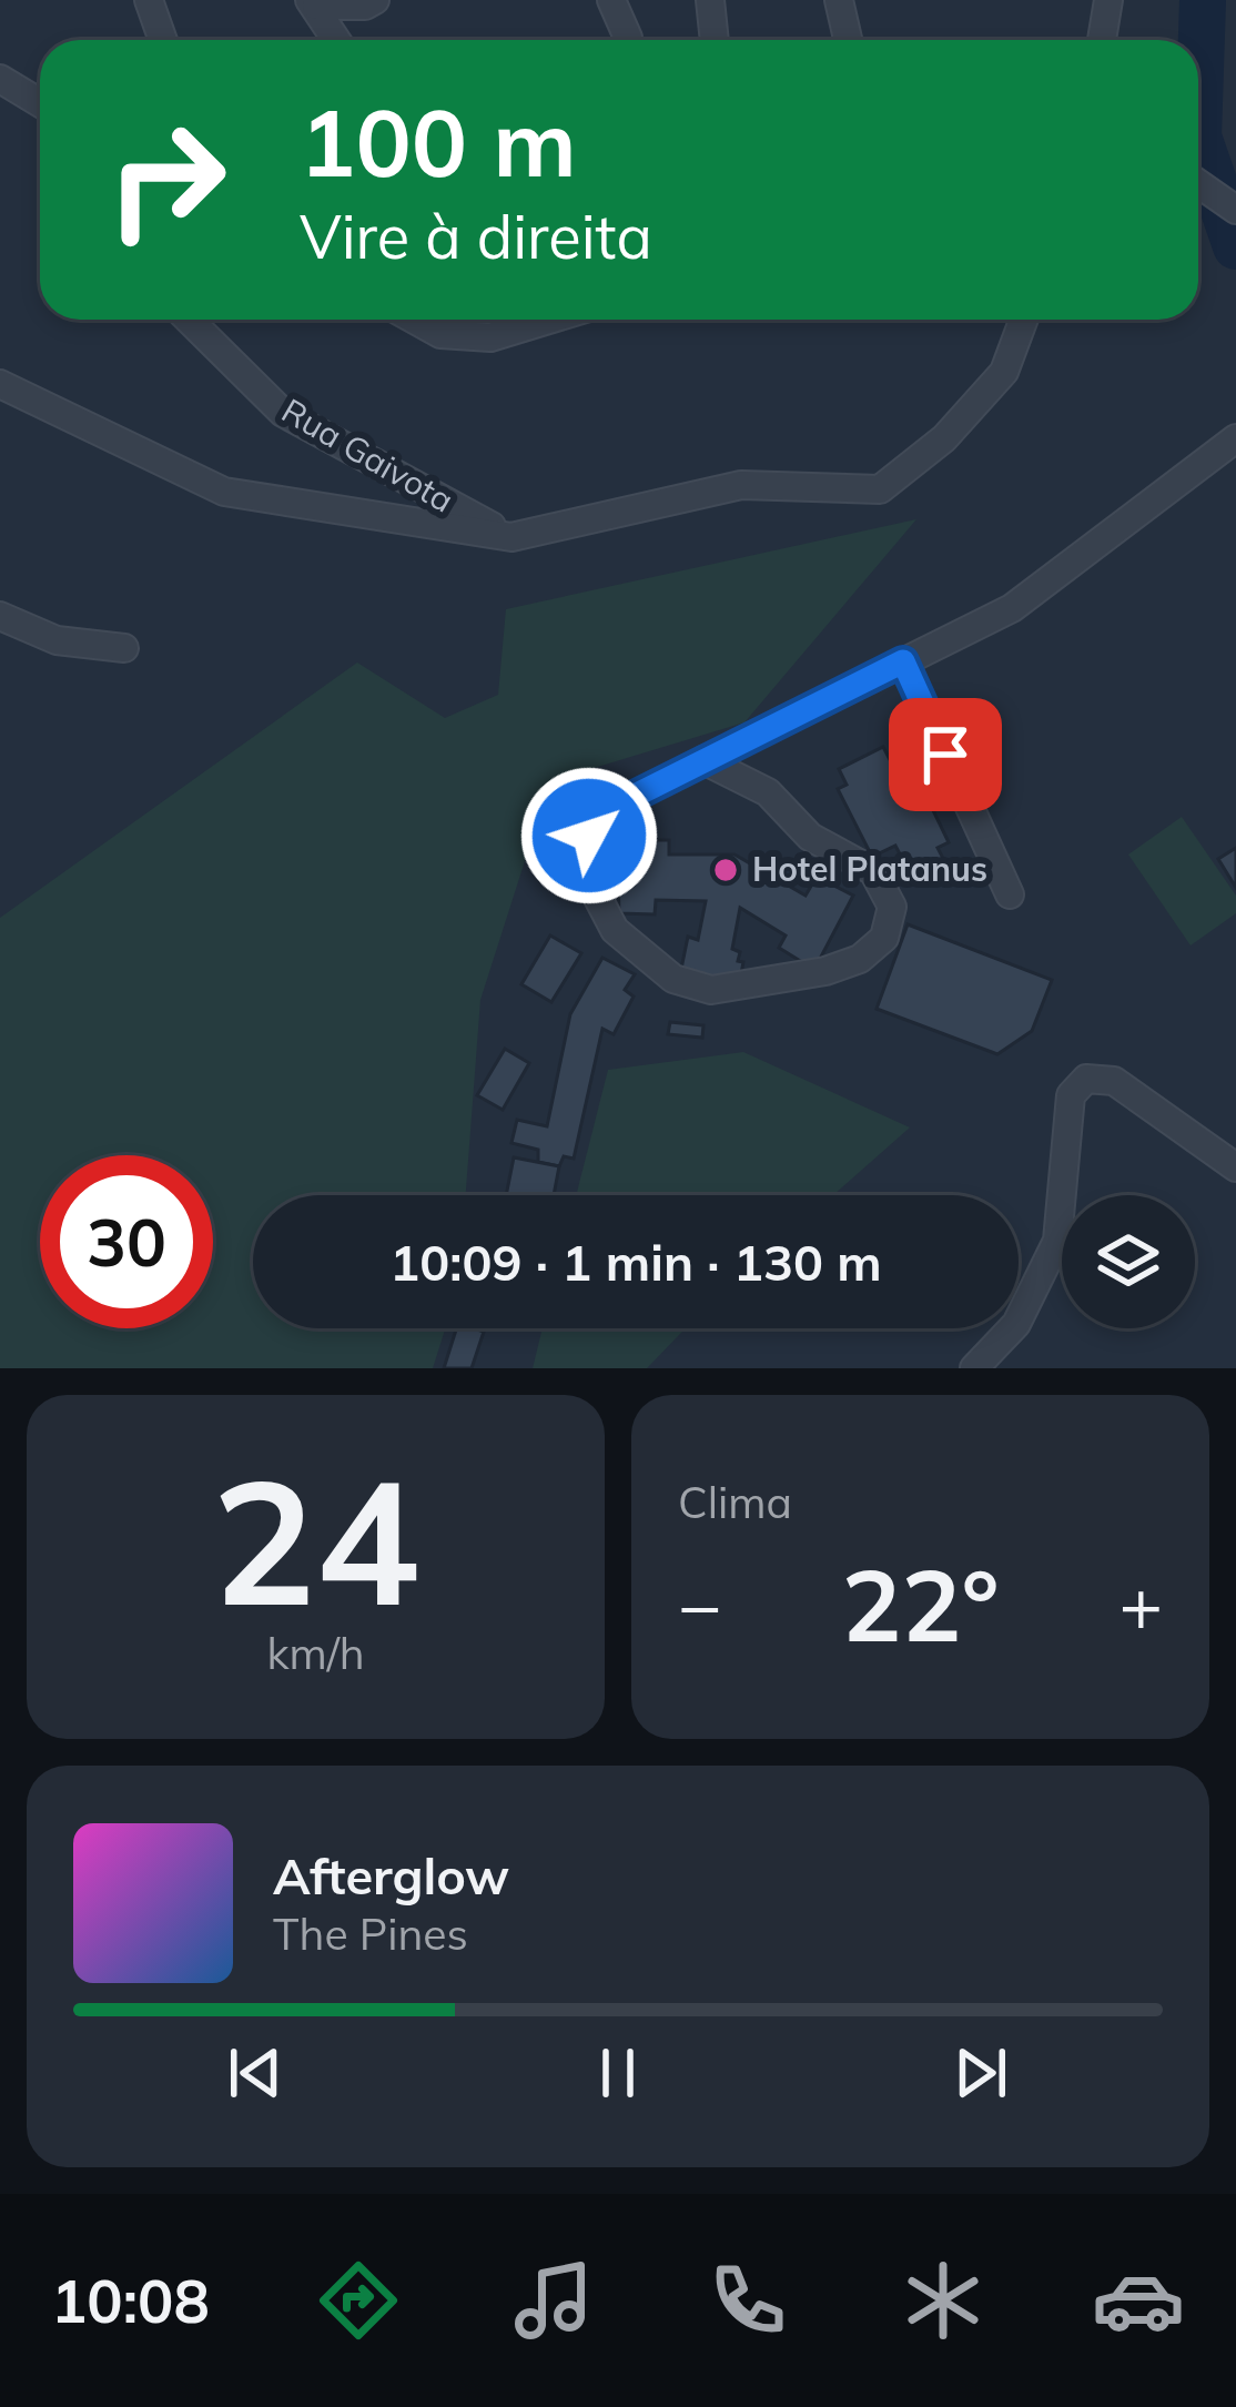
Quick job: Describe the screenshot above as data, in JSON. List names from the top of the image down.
{
  "streets": {
    "street": ["Rua Gaivota"]
  },
  "places": ["Hotel Platanus"],
  "page": {
    "turn": ["100 m", "Vire à direita"],
    "limit": "30",
    "trip": "10:09 · 1 min · 130 m",
    "tile": [
      ["24", "km/h"],
      "Clima"
    ],
    "heat": ["−", "22°", "+"],
    "song": ["Afterglow", "The Pines"],
    "tabs": "10:08"
  }
}
